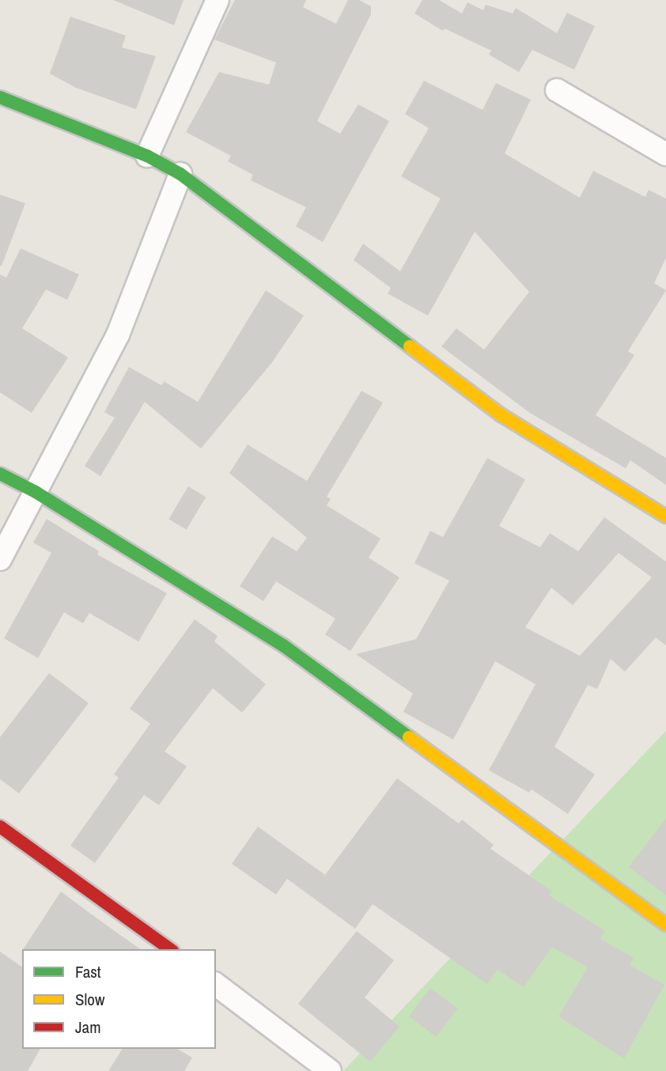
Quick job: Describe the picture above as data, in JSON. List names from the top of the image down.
{
  "legend": ["Fast", "Slow", "Jam"]
}
